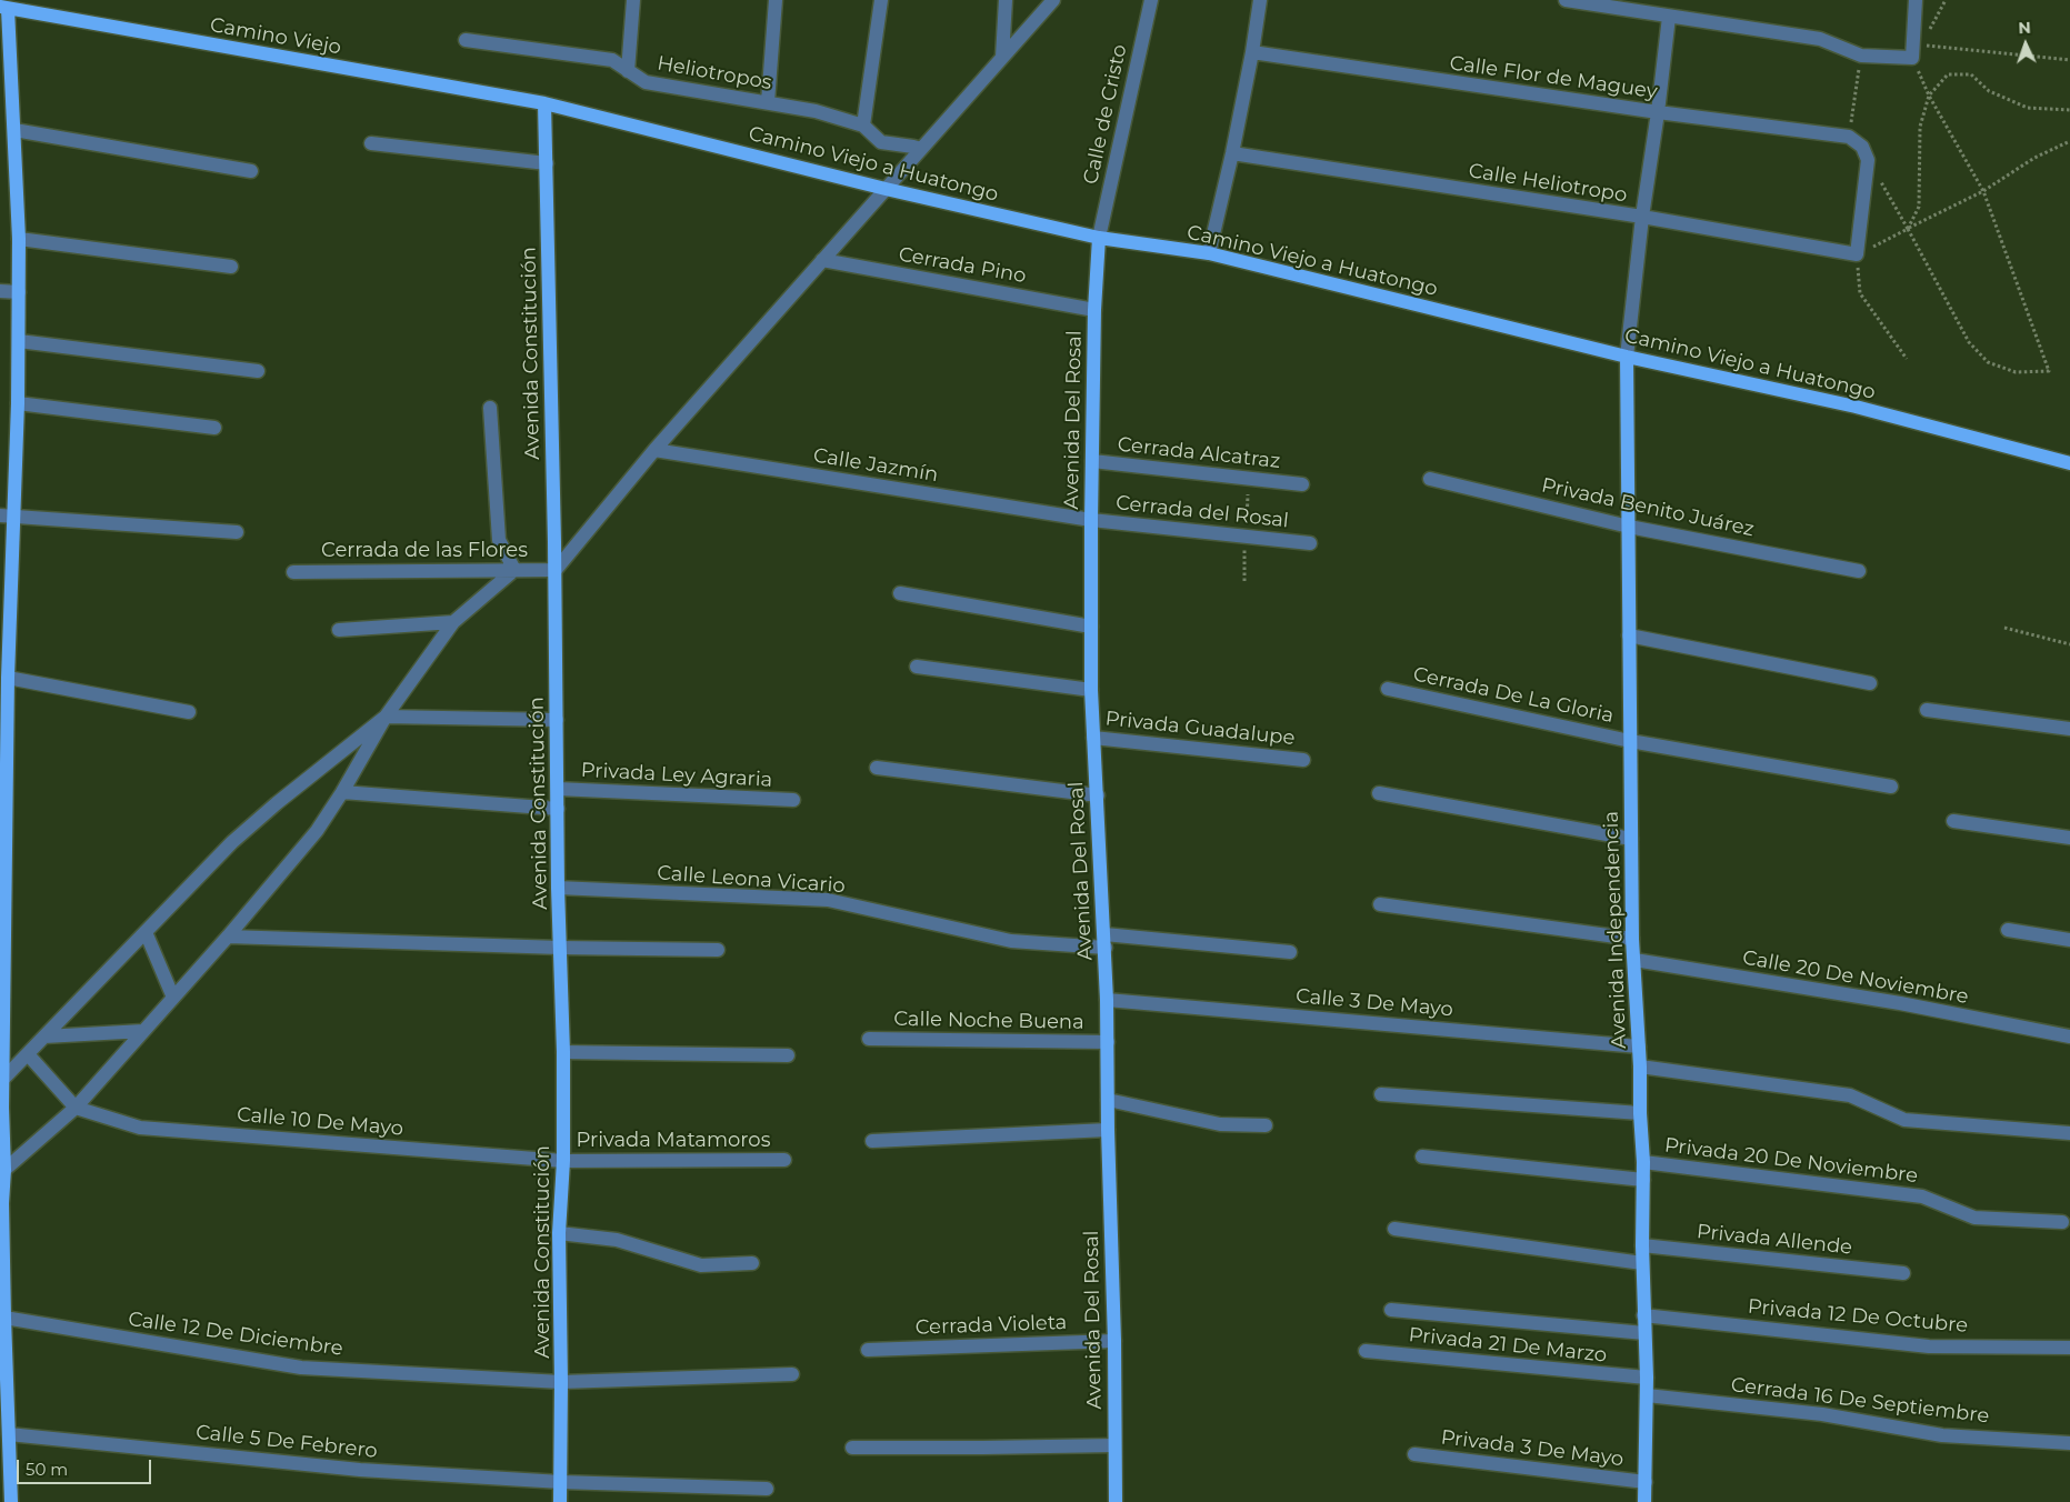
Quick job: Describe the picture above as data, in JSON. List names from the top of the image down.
{
  "streets": {
    "main road": [
      "Camino Viejo",
      "Camino Viejo a Huatongo",
      "Avenida Constitución",
      "Avenida Del Rosal",
      "Avenida Independencia"
    ],
    "street": [
      "Heliotropos",
      "Calle Flor de Maguey",
      "Calle de Cristo",
      "Calle Heliotropo",
      "Cerrada Pino",
      "Cerrada Alcatraz",
      "Calle Jazmín",
      "Privada Benito Juárez",
      "Cerrada del Rosal",
      "Cerrada de las Flores",
      "Cerrada De La Gloria",
      "Privada Guadalupe",
      "Privada Ley Agraria",
      "Calle Leona Vicario",
      "Calle 20 De Noviembre",
      "Calle 3 De Mayo",
      "Calle Noche Buena",
      "Calle 10 De Mayo",
      "Privada Matamoros",
      "Privada 20 De Noviembre",
      "Privada Allende",
      "Privada 12 De Octubre",
      "Cerrada Violeta",
      "Calle 12 De Diciembre",
      "Privada 21 De Marzo",
      "Cerrada 16 De Septiembre",
      "Calle 5 De Febrero",
      "Privada 3 De Mayo"
    ]
  },
  "crossings": [
    ["Camino Viejo", "Camino Viejo a Huatongo"],
    ["Camino Viejo", "Avenida Constitución"],
    ["Calle de Cristo", "Camino Viejo a Huatongo"],
    ["Calle de Cristo", "Avenida Del Rosal"],
    ["Camino Viejo a Huatongo", "Avenida Constitución"],
    ["Camino Viejo a Huatongo", "Avenida Del Rosal"],
    ["Camino Viejo a Huatongo", "Avenida Independencia"],
    ["Cerrada Pino", "Avenida Del Rosal"],
    ["Avenida Constitución", "Cerrada de las Flores"],
    ["Avenida Constitución", "Privada Ley Agraria"],
    ["Avenida Constitución", "Calle Leona Vicario"],
    ["Avenida Constitución", "Calle 10 De Mayo"],
    ["Avenida Constitución", "Privada Matamoros"],
    ["Avenida Constitución", "Calle 12 De Diciembre"],
    ["Avenida Constitución", "Calle 5 De Febrero"],
    ["Avenida Del Rosal", "Cerrada Alcatraz"],
    ["Avenida Del Rosal", "Calle Jazmín"],
    ["Avenida Del Rosal", "Cerrada del Rosal"],
    ["Avenida Del Rosal", "Privada Guadalupe"],
    ["Avenida Del Rosal", "Calle Leona Vicario"],
    ["Avenida Del Rosal", "Calle 3 De Mayo"],
    ["Avenida Del Rosal", "Calle Noche Buena"],
    ["Avenida Del Rosal", "Cerrada Violeta"],
    ["Calle Jazmín", "Cerrada del Rosal"],
    ["Privada Benito Juárez", "Avenida Independencia"],
    ["Cerrada De La Gloria", "Avenida Independencia"],
    ["Avenida Independencia", "Calle 20 De Noviembre"],
    ["Avenida Independencia", "Calle 3 De Mayo"],
    ["Avenida Independencia", "Privada 20 De Noviembre"],
    ["Avenida Independencia", "Privada Allende"],
    ["Avenida Independencia", "Privada 12 De Octubre"],
    ["Avenida Independencia", "Privada 21 De Marzo"],
    ["Avenida Independencia", "Cerrada 16 De Septiembre"],
    ["Avenida Independencia", "Privada 3 De Mayo"],
    ["Calle 10 De Mayo", "Privada Matamoros"]
  ],
  "scale_bar": "50 m",
  "north": "top"
}
